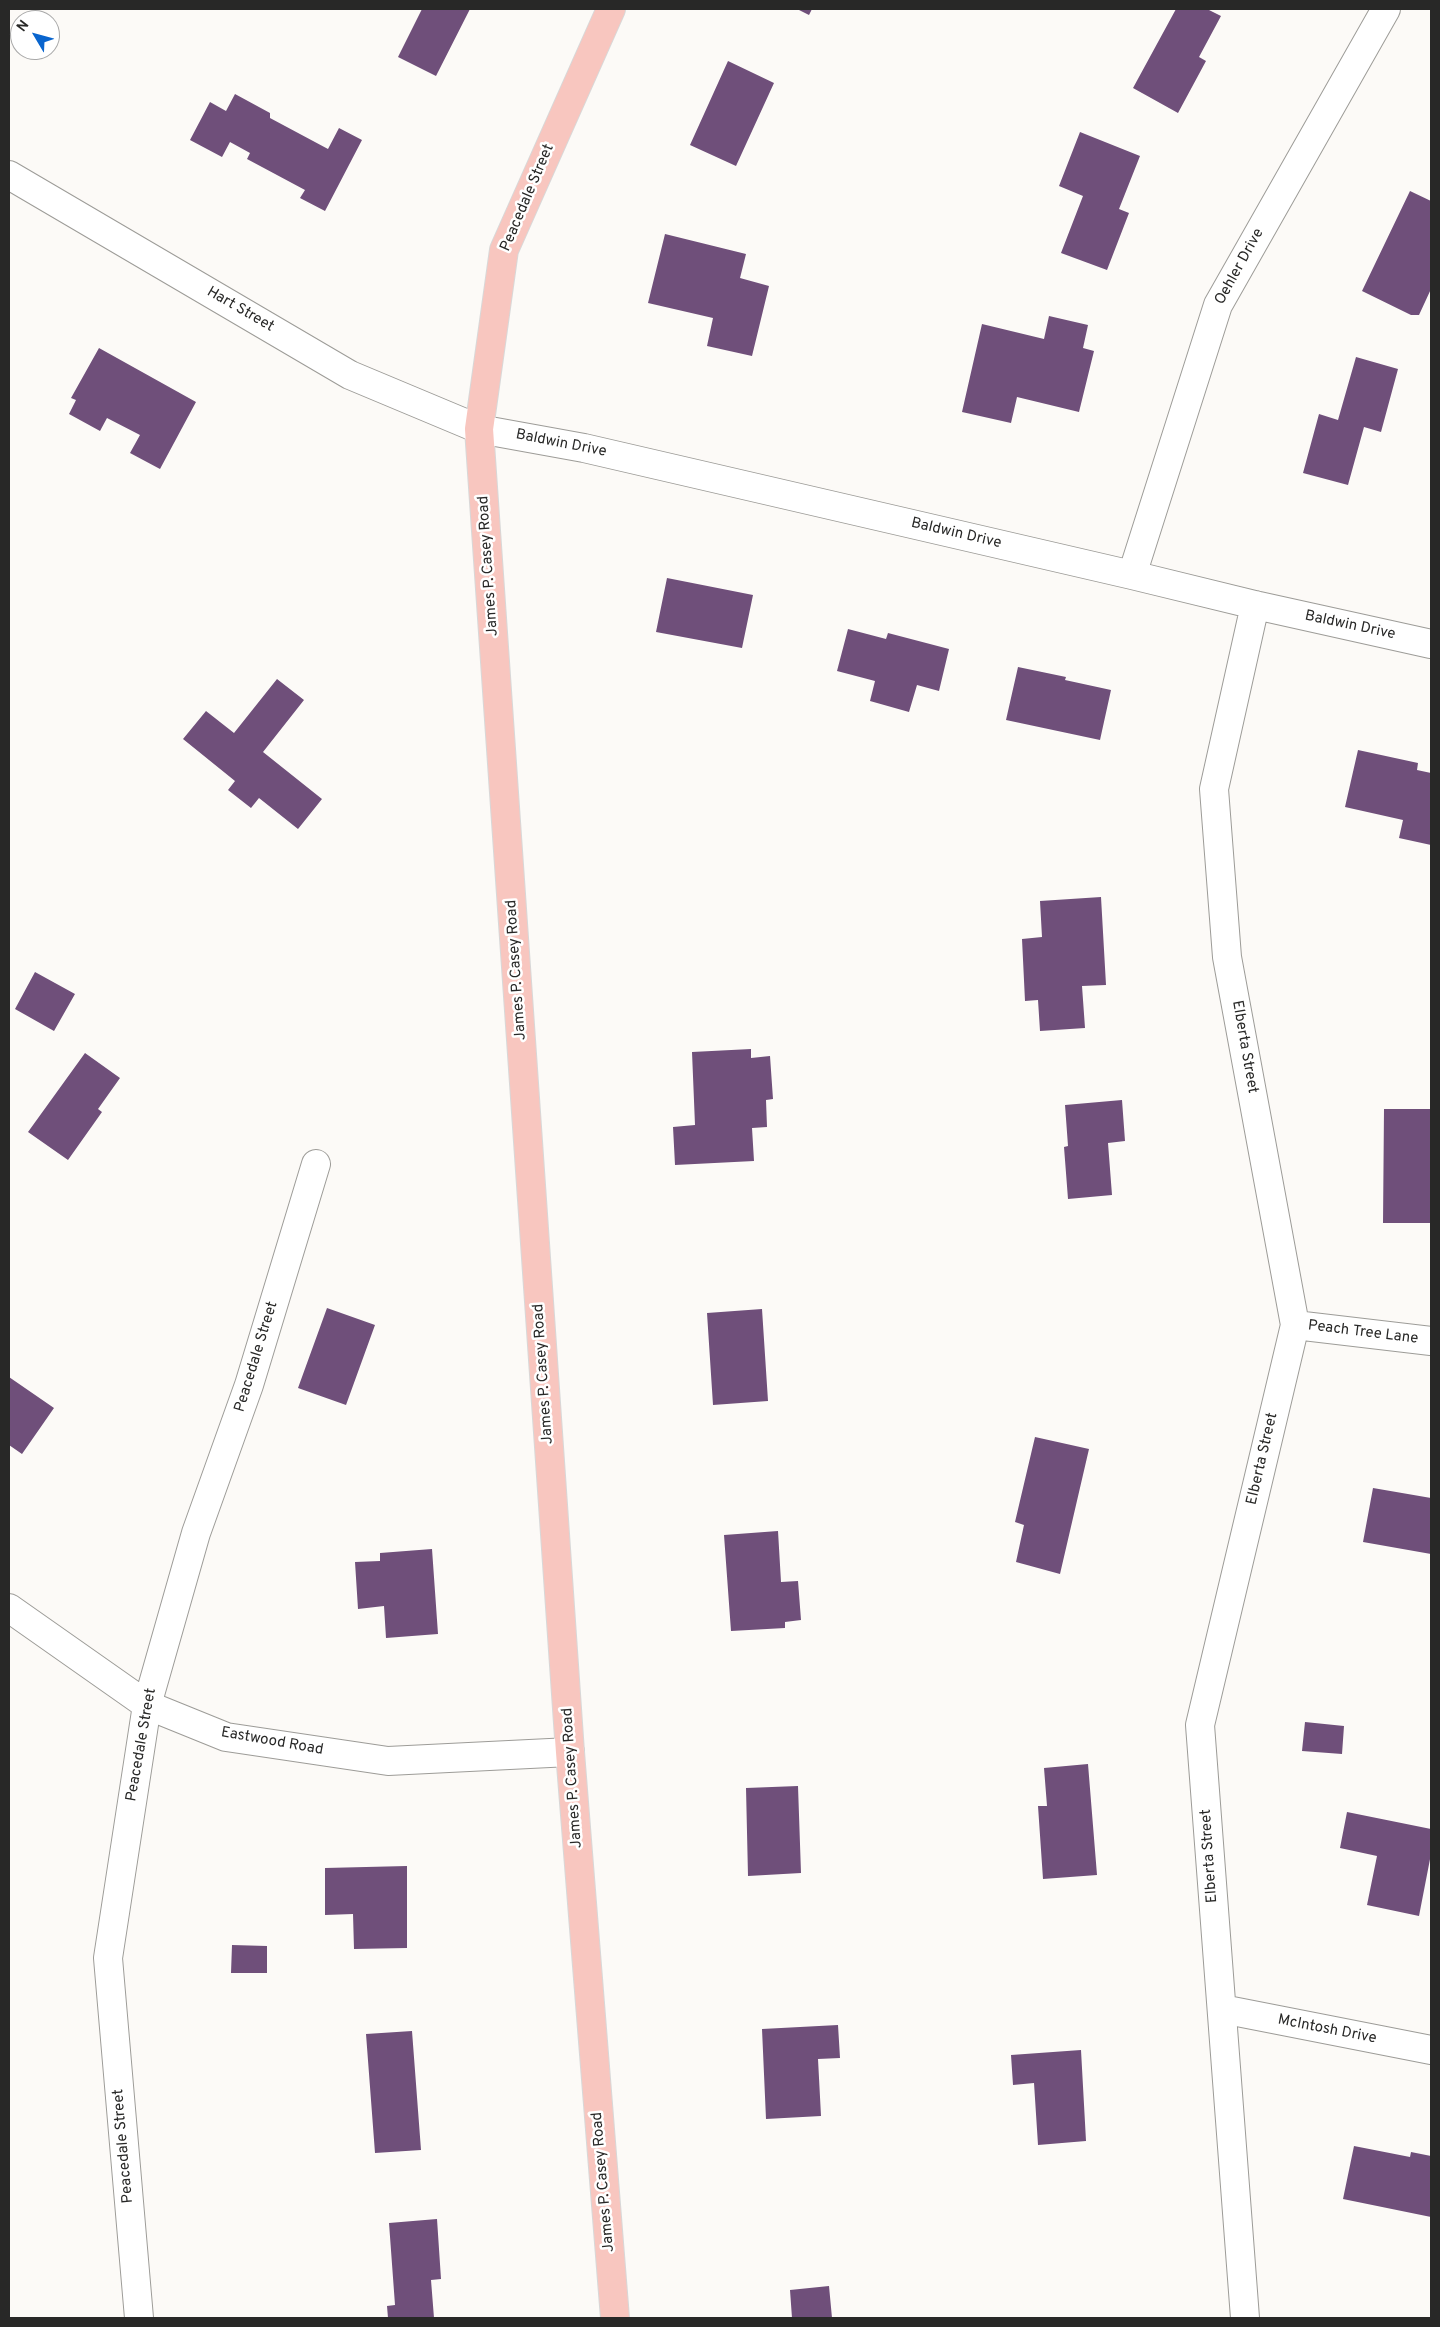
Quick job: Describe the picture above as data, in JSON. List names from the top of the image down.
{
  "streets": {
    "main road": ["Peacedale Street", "James P. Casey Road"],
    "street": [
      "Oehler Drive",
      "Hart Street",
      "Baldwin Drive",
      "Elberta Street",
      "Peach Tree Lane",
      "Eastwood Road",
      "McIntosh Drive"
    ]
  },
  "crossings": [
    ["Peacedale Street", "Hart Street"],
    ["Peacedale Street", "Baldwin Drive"],
    ["Peacedale Street", "James P. Casey Road"],
    ["Peacedale Street", "Eastwood Road"],
    ["Oehler Drive", "Baldwin Drive"],
    ["Hart Street", "Baldwin Drive"],
    ["Hart Street", "James P. Casey Road"],
    ["Baldwin Drive", "James P. Casey Road"],
    ["Baldwin Drive", "Elberta Street"],
    ["James P. Casey Road", "Eastwood Road"],
    ["Elberta Street", "Peach Tree Lane"],
    ["Elberta Street", "McIntosh Drive"]
  ],
  "north": "top left"
}
